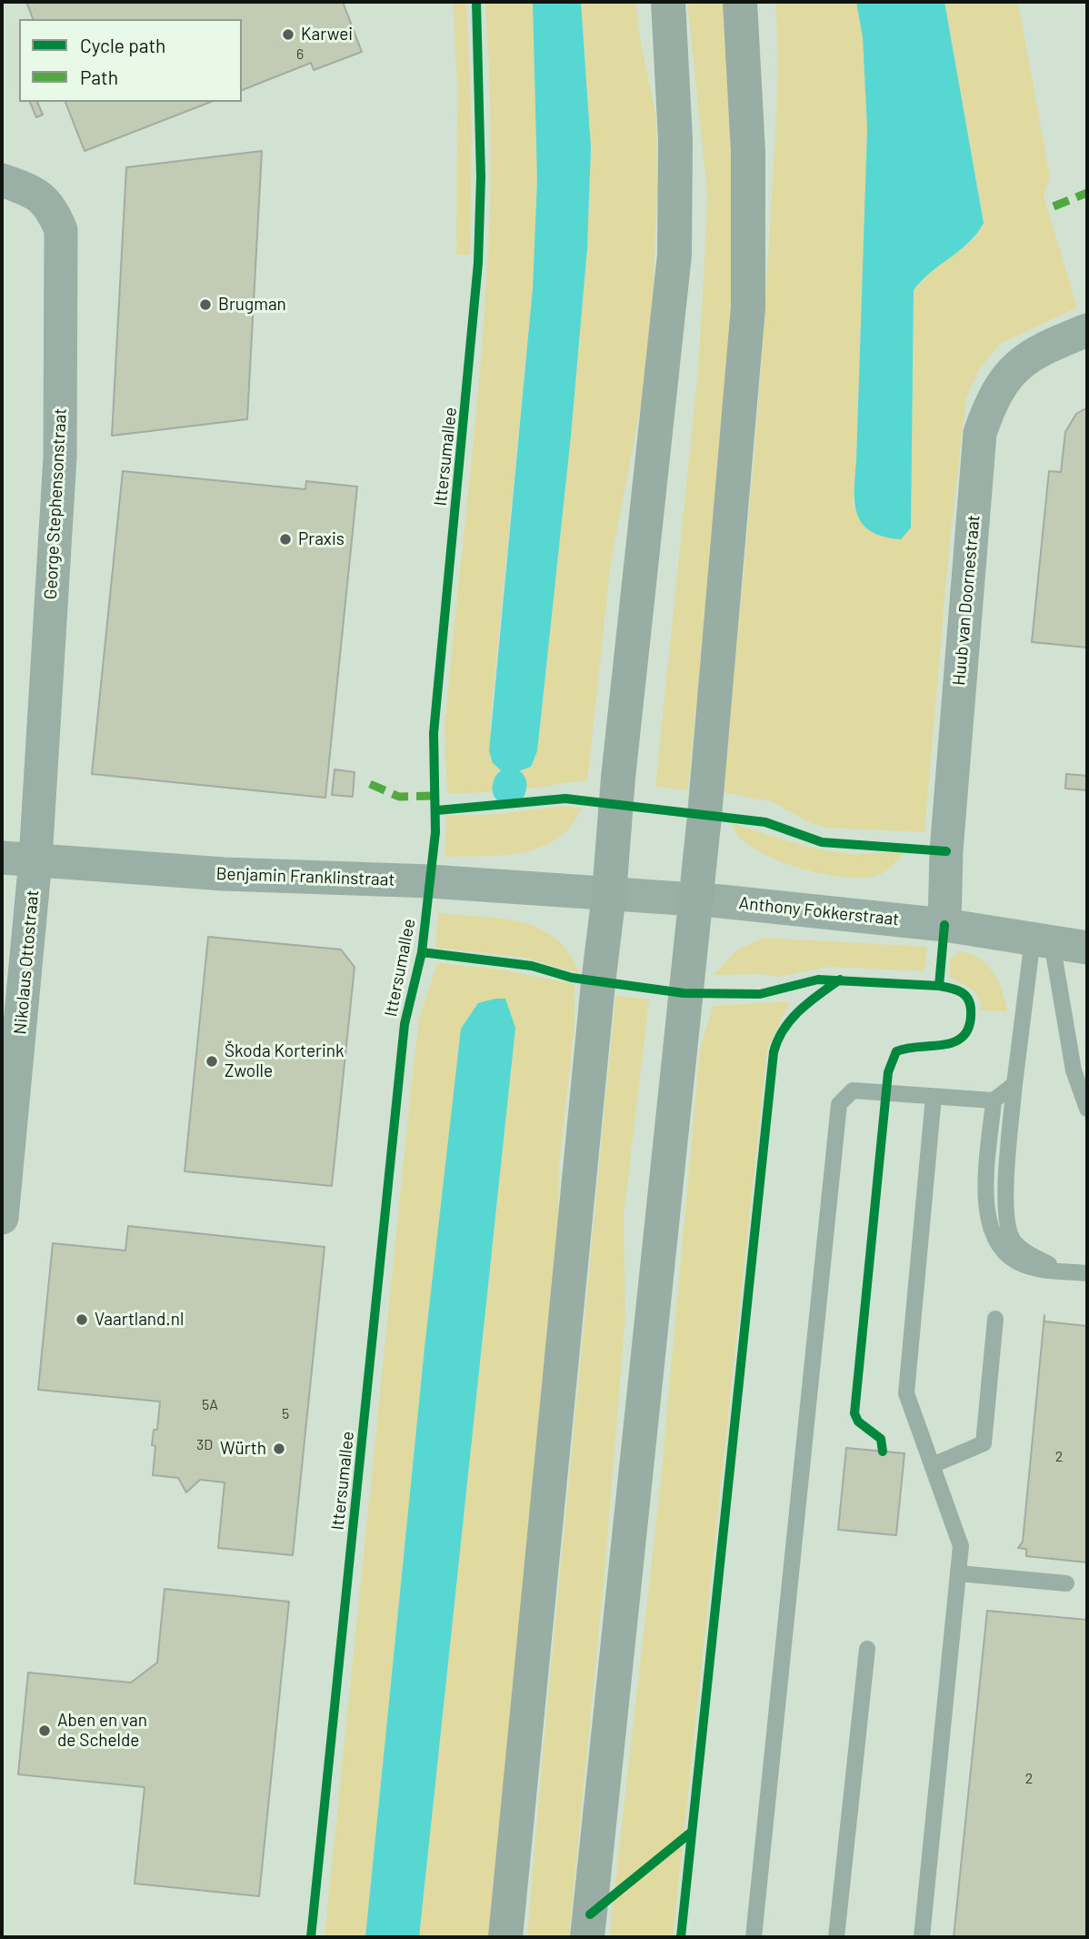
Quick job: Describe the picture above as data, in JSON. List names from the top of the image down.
{
  "streets": {
    "street": [
      "George Stephensonstraat",
      "Huub van Doornestraat",
      "Benjamin Franklinstraat",
      "Anthony Fokkerstraat",
      "Nikolaus Ottostraat"
    ],
    "cycle path": ["Ittersumallee"]
  },
  "crossings": [
    ["George Stephensonstraat", "Benjamin Franklinstraat"],
    ["George Stephensonstraat", "Nikolaus Ottostraat"],
    ["Huub van Doornestraat", "Anthony Fokkerstraat"],
    ["Benjamin Franklinstraat", "Anthony Fokkerstraat"],
    ["Benjamin Franklinstraat", "Nikolaus Ottostraat"]
  ],
  "places": [
    "Karwei",
    "Brugman",
    "Praxis",
    "Škoda Korterink Zwolle",
    "Vaartland.nl",
    "Würth",
    "Aben en van de Schelde"
  ],
  "house_numbers": [
    "6",
    "5A",
    "5",
    "3D",
    "2",
    "2"
  ],
  "legend": ["Cycle path", "Path"]
}
